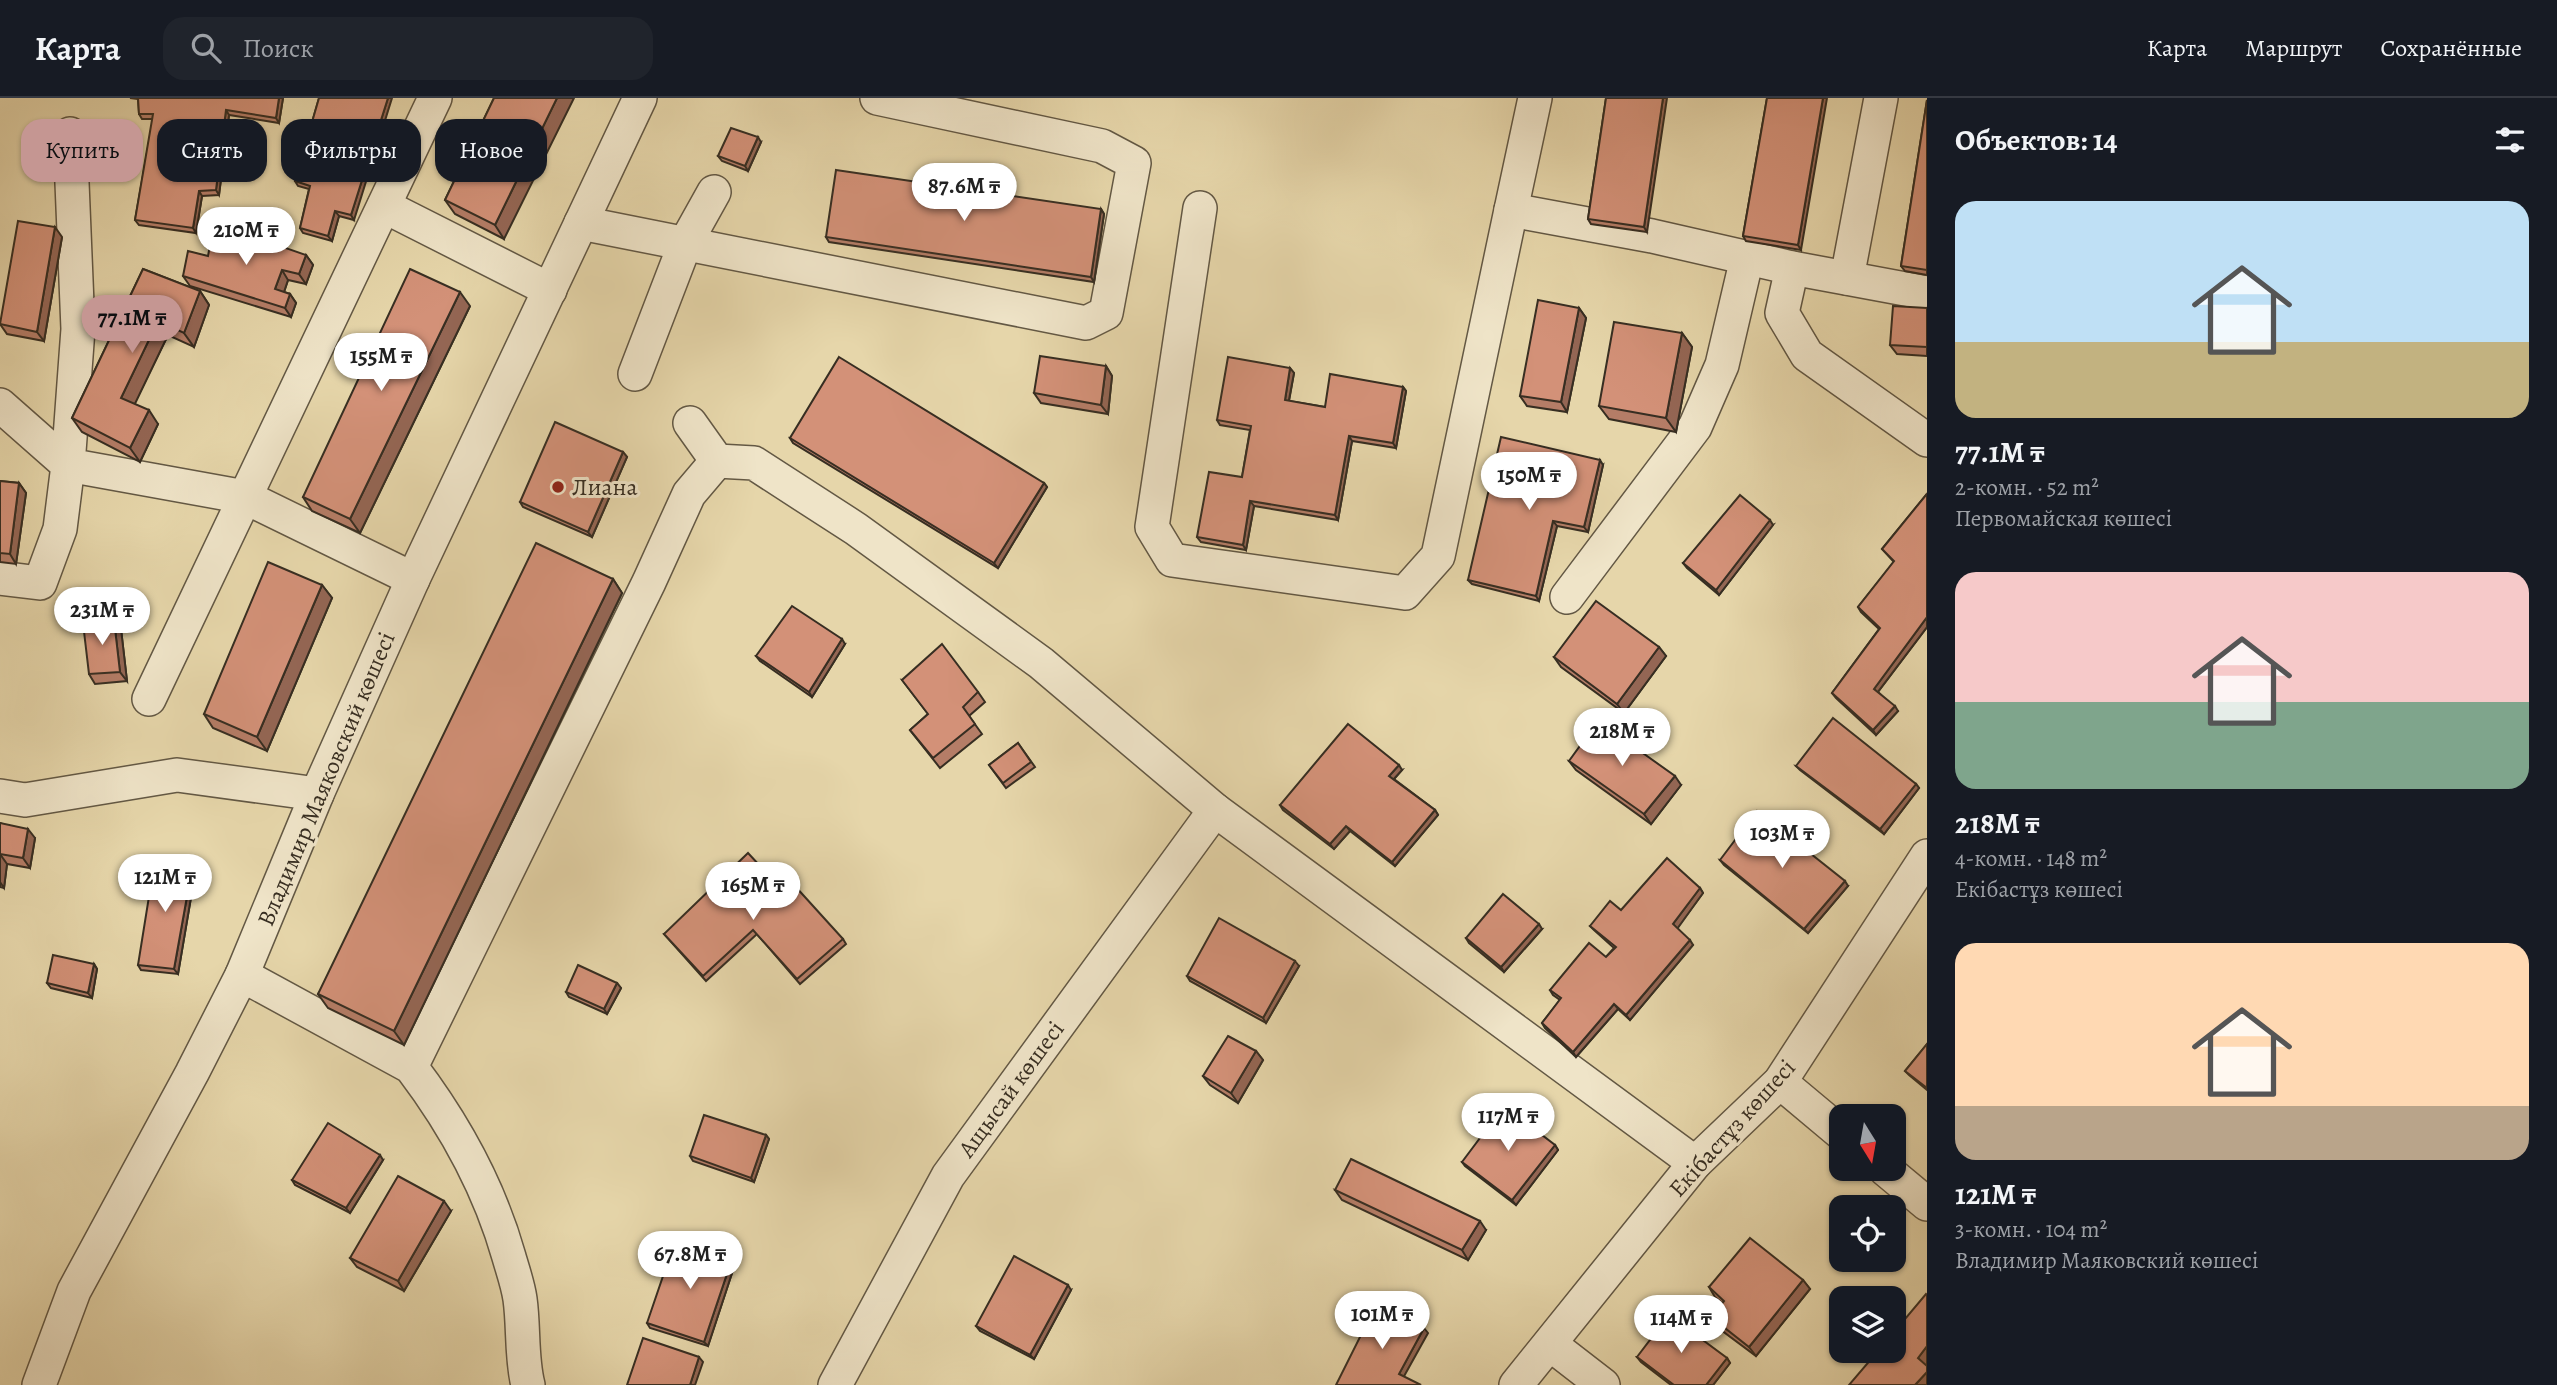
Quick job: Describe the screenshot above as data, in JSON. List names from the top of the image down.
{
  "streets": {
    "street": ["Владимир Маяковский көшесі", "Ащысай көшесі", "Екібастұз көшесі"]
  },
  "places": ["Лиана"],
  "north": "bottom",
  "page": {
    "header": "Карта",
    "search": "Поиск",
    "nav": ["Карта", "Маршрут", "Сохранённые"],
    "heading": "Объектов: 14",
    "chip": [
      "Купить",
      "Снять",
      "Фильтры",
      "Новое"
    ],
    "price": [
      "87.6M ₸",
      "210M ₸",
      "77.1M ₸",
      "155M ₸",
      "150M ₸",
      "231M ₸",
      "218M ₸",
      "103M ₸",
      "121M ₸",
      "165M ₸",
      "117M ₸",
      "67.8M ₸",
      "101M ₸",
      "114M ₸"
    ],
    "list": [
      {
        "name": "77.1M ₸",
        "note": "2-комн. · 52 m² · Первомайская көшесі"
      },
      {
        "name": "218M ₸",
        "note": "4-комн. · 148 m² · Екібастұз көшесі"
      },
      {
        "name": "121M ₸",
        "note": "3-комн. · 104 m² · Владимир Маяковский көшесі"
      }
    ]
  }
}
